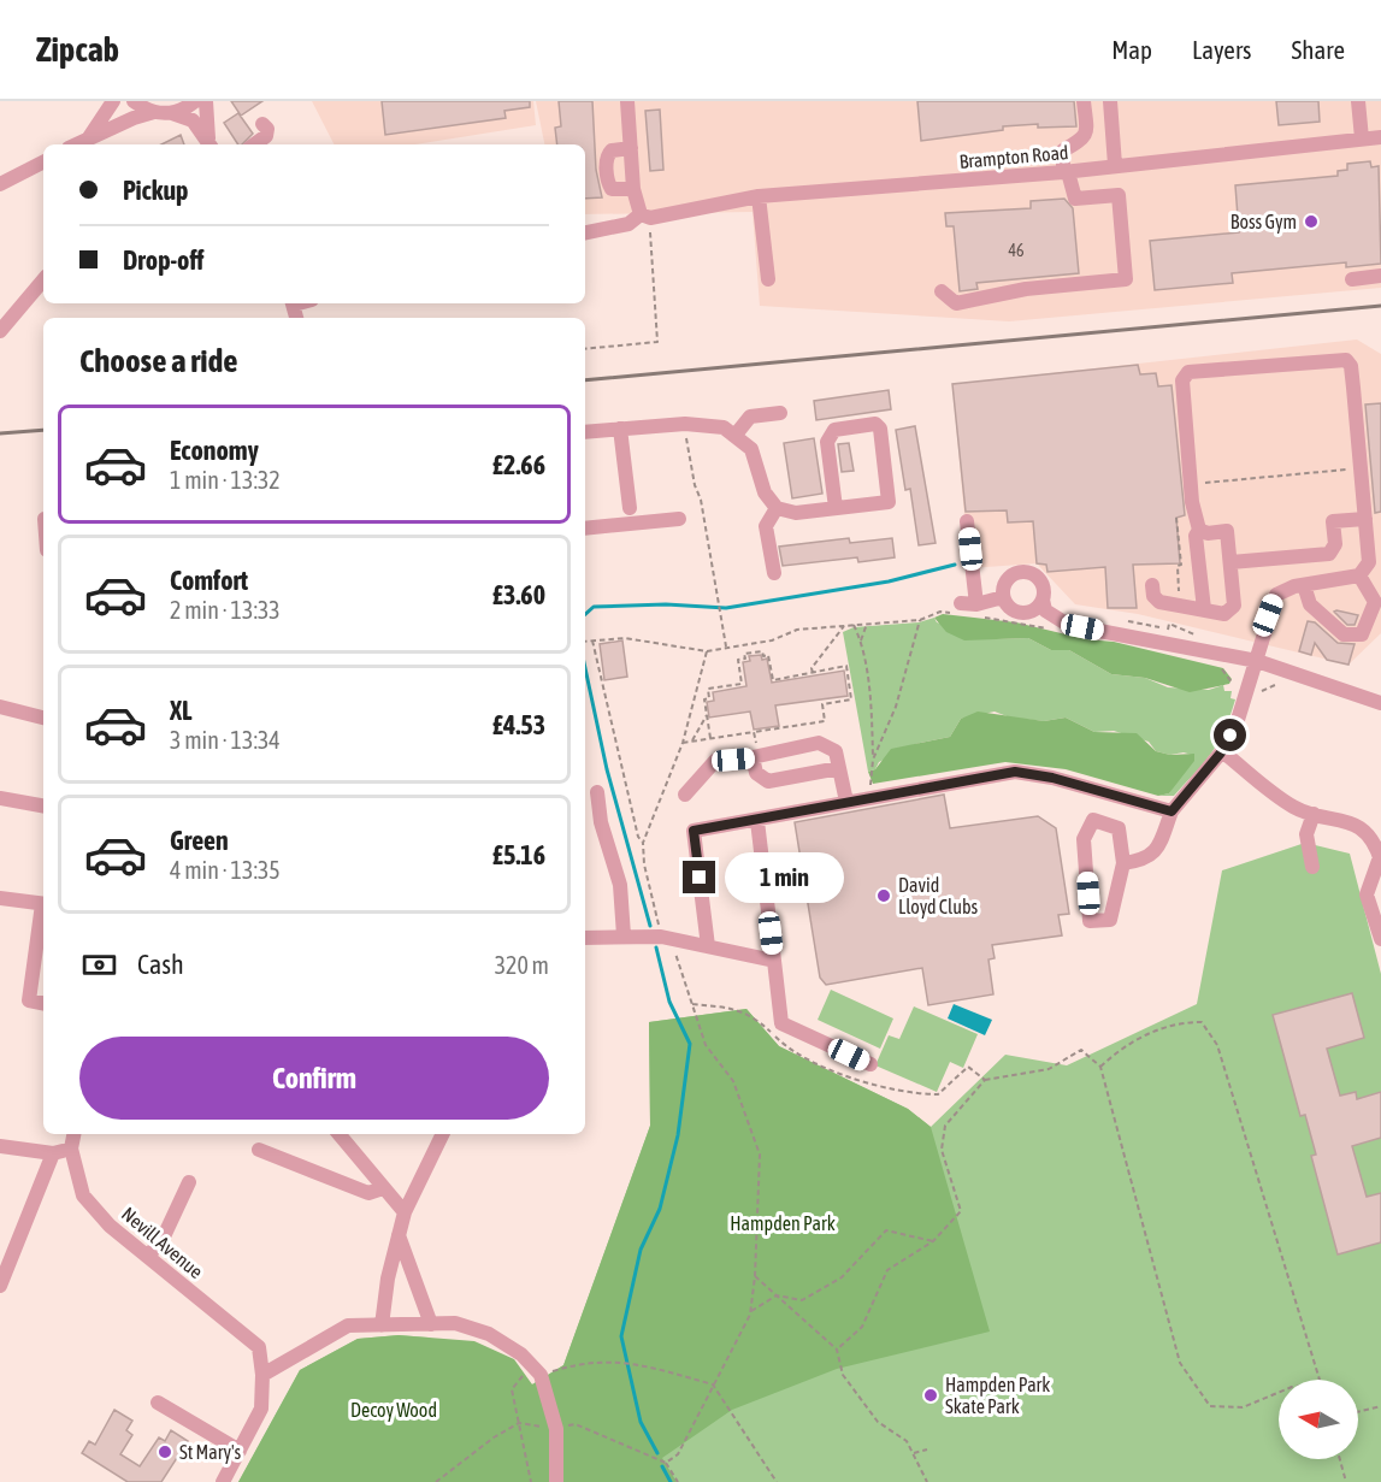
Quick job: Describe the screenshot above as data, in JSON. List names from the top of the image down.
{
  "streets": {
    "street": ["Brampton Road", "Nevill Avenue"]
  },
  "parks": ["Hampden Park", "Decoy Wood"],
  "places": [
    "Boss Gym",
    "David Lloyd Clubs",
    "Hampden Park Skate Park",
    "St Mary's"
  ],
  "house_numbers": ["46"],
  "north": "left",
  "page": {
    "header": "Zipcab",
    "nav": ["Map", "Layers", "Share"],
    "banner": ["Pickup", "Drop-off"],
    "heading": "Choose a ride",
    "list": [
      {
        "name": "Economy",
        "note": "1 min · 13:32",
        "value": "£2.66"
      },
      {
        "name": "Comfort",
        "note": "2 min · 13:33",
        "value": "£3.60"
      },
      {
        "name": "XL",
        "note": "3 min · 13:34",
        "value": "£4.53"
      },
      {
        "name": "Green",
        "note": "4 min · 13:35",
        "value": "£5.16"
      }
    ],
    "bubble": "1 min",
    "pay": ["Cash", "320 m"],
    "buttons": "Confirm"
  }
}
